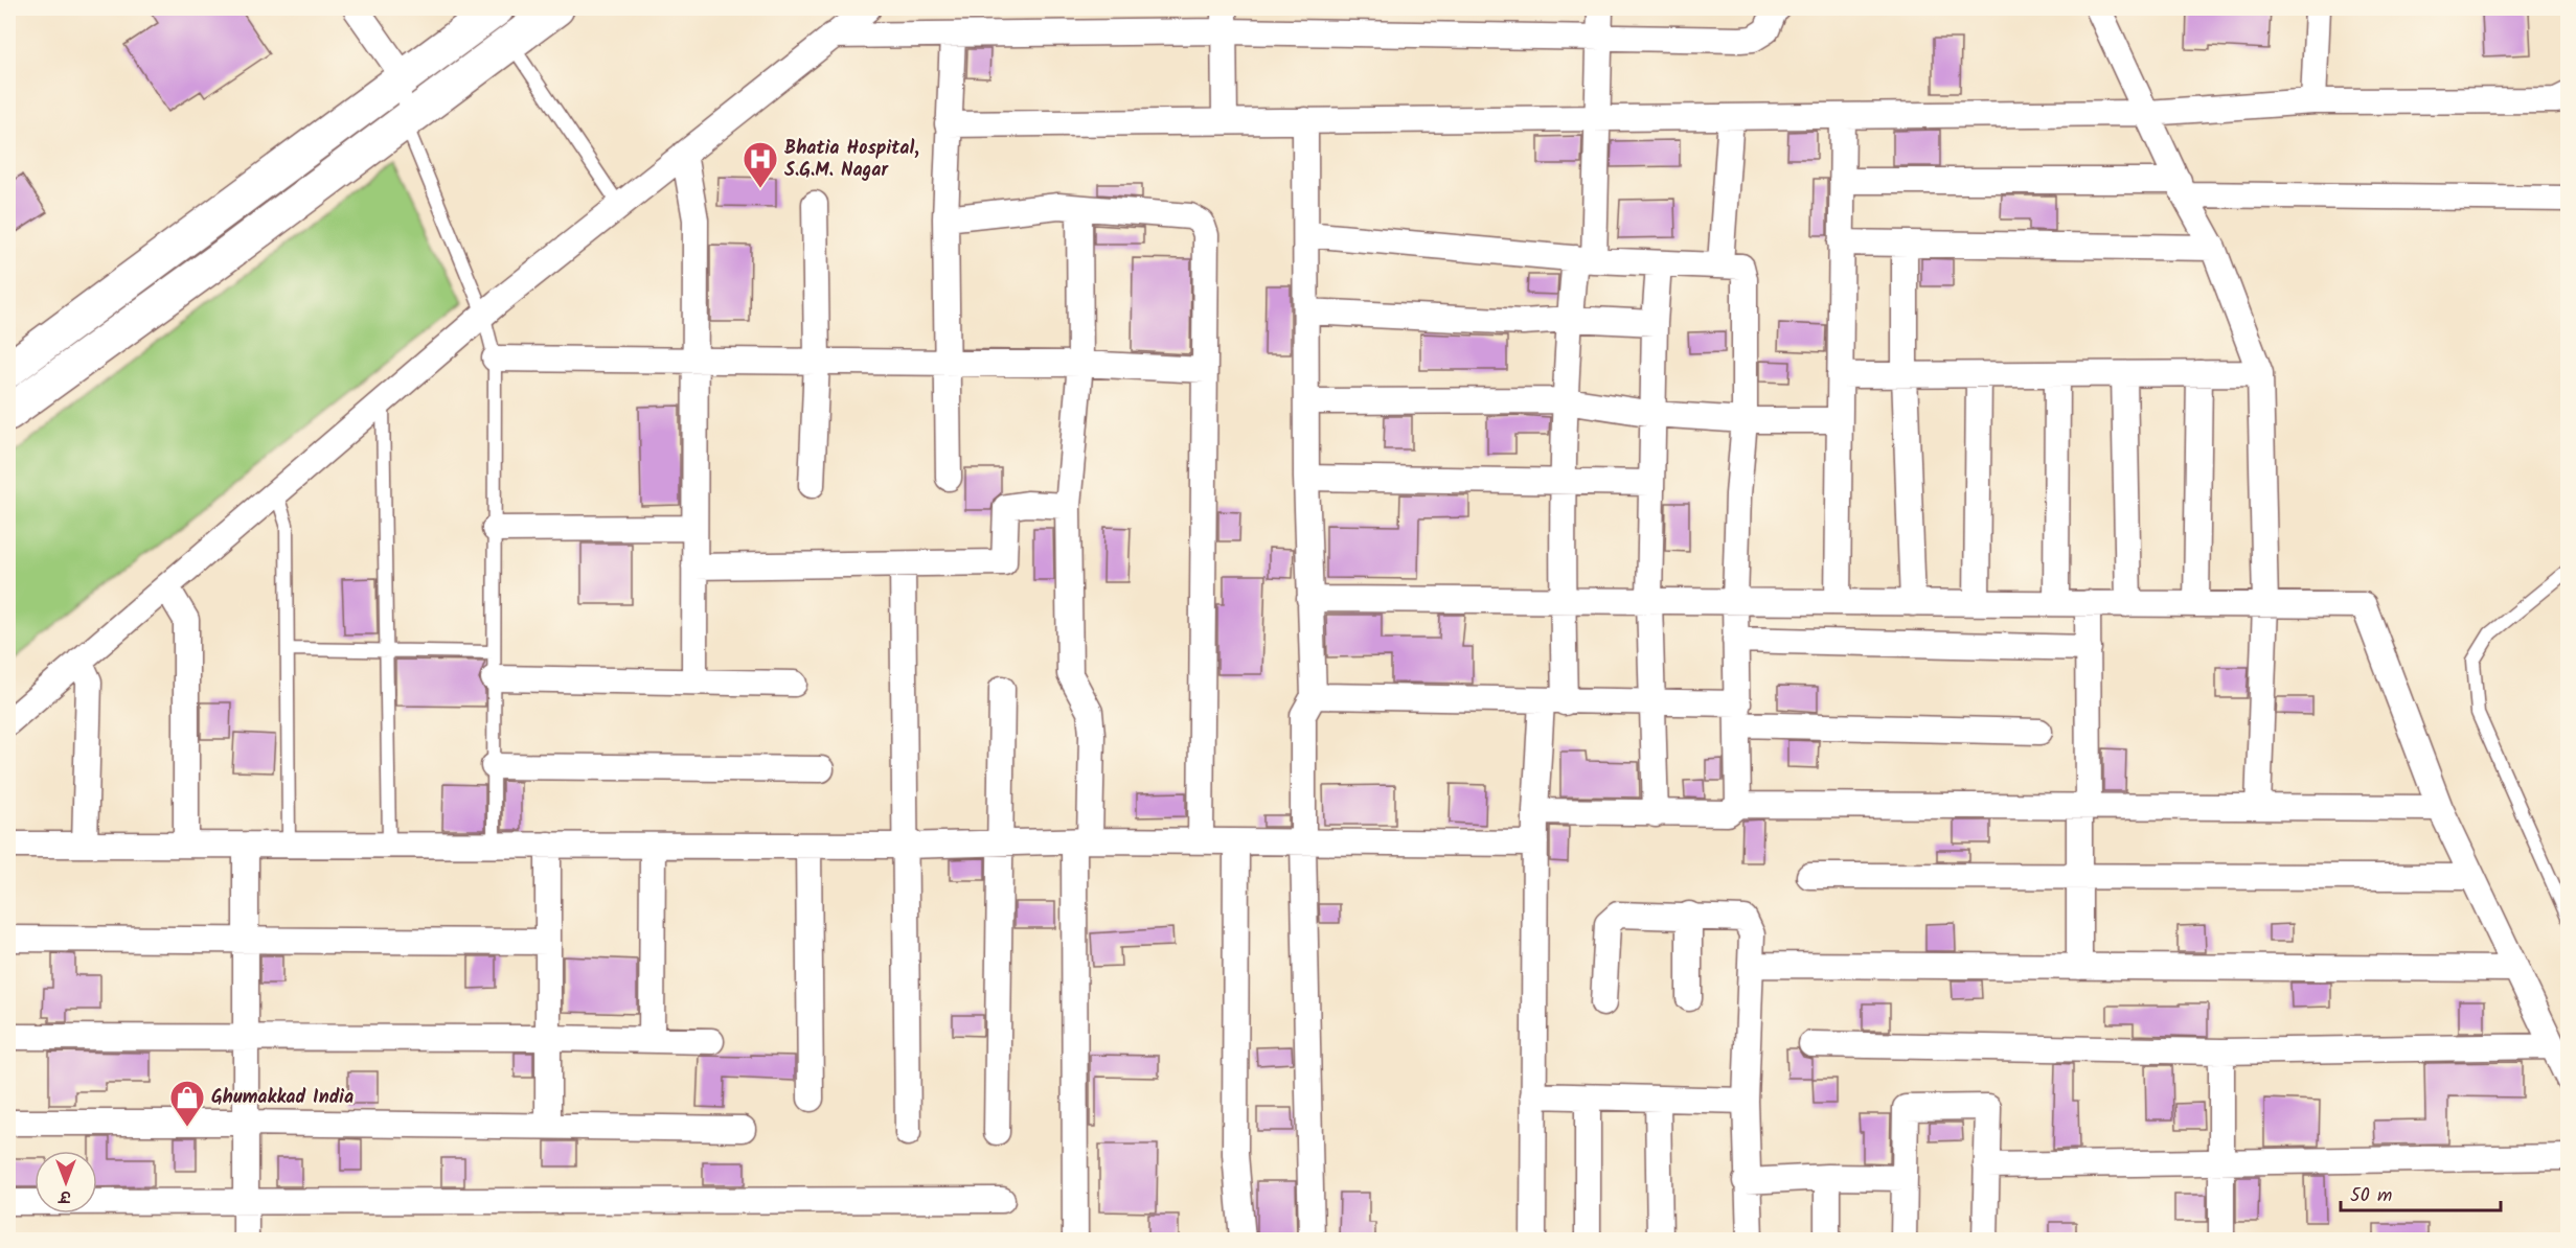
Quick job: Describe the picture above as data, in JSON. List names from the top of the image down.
{
  "places": {
    "hospital": ["Bhatia Hospital, S.G.M. Nagar"],
    "shop": ["Ghumakkad India"]
  },
  "scale_bar": "50 m",
  "north": "bottom"
}
